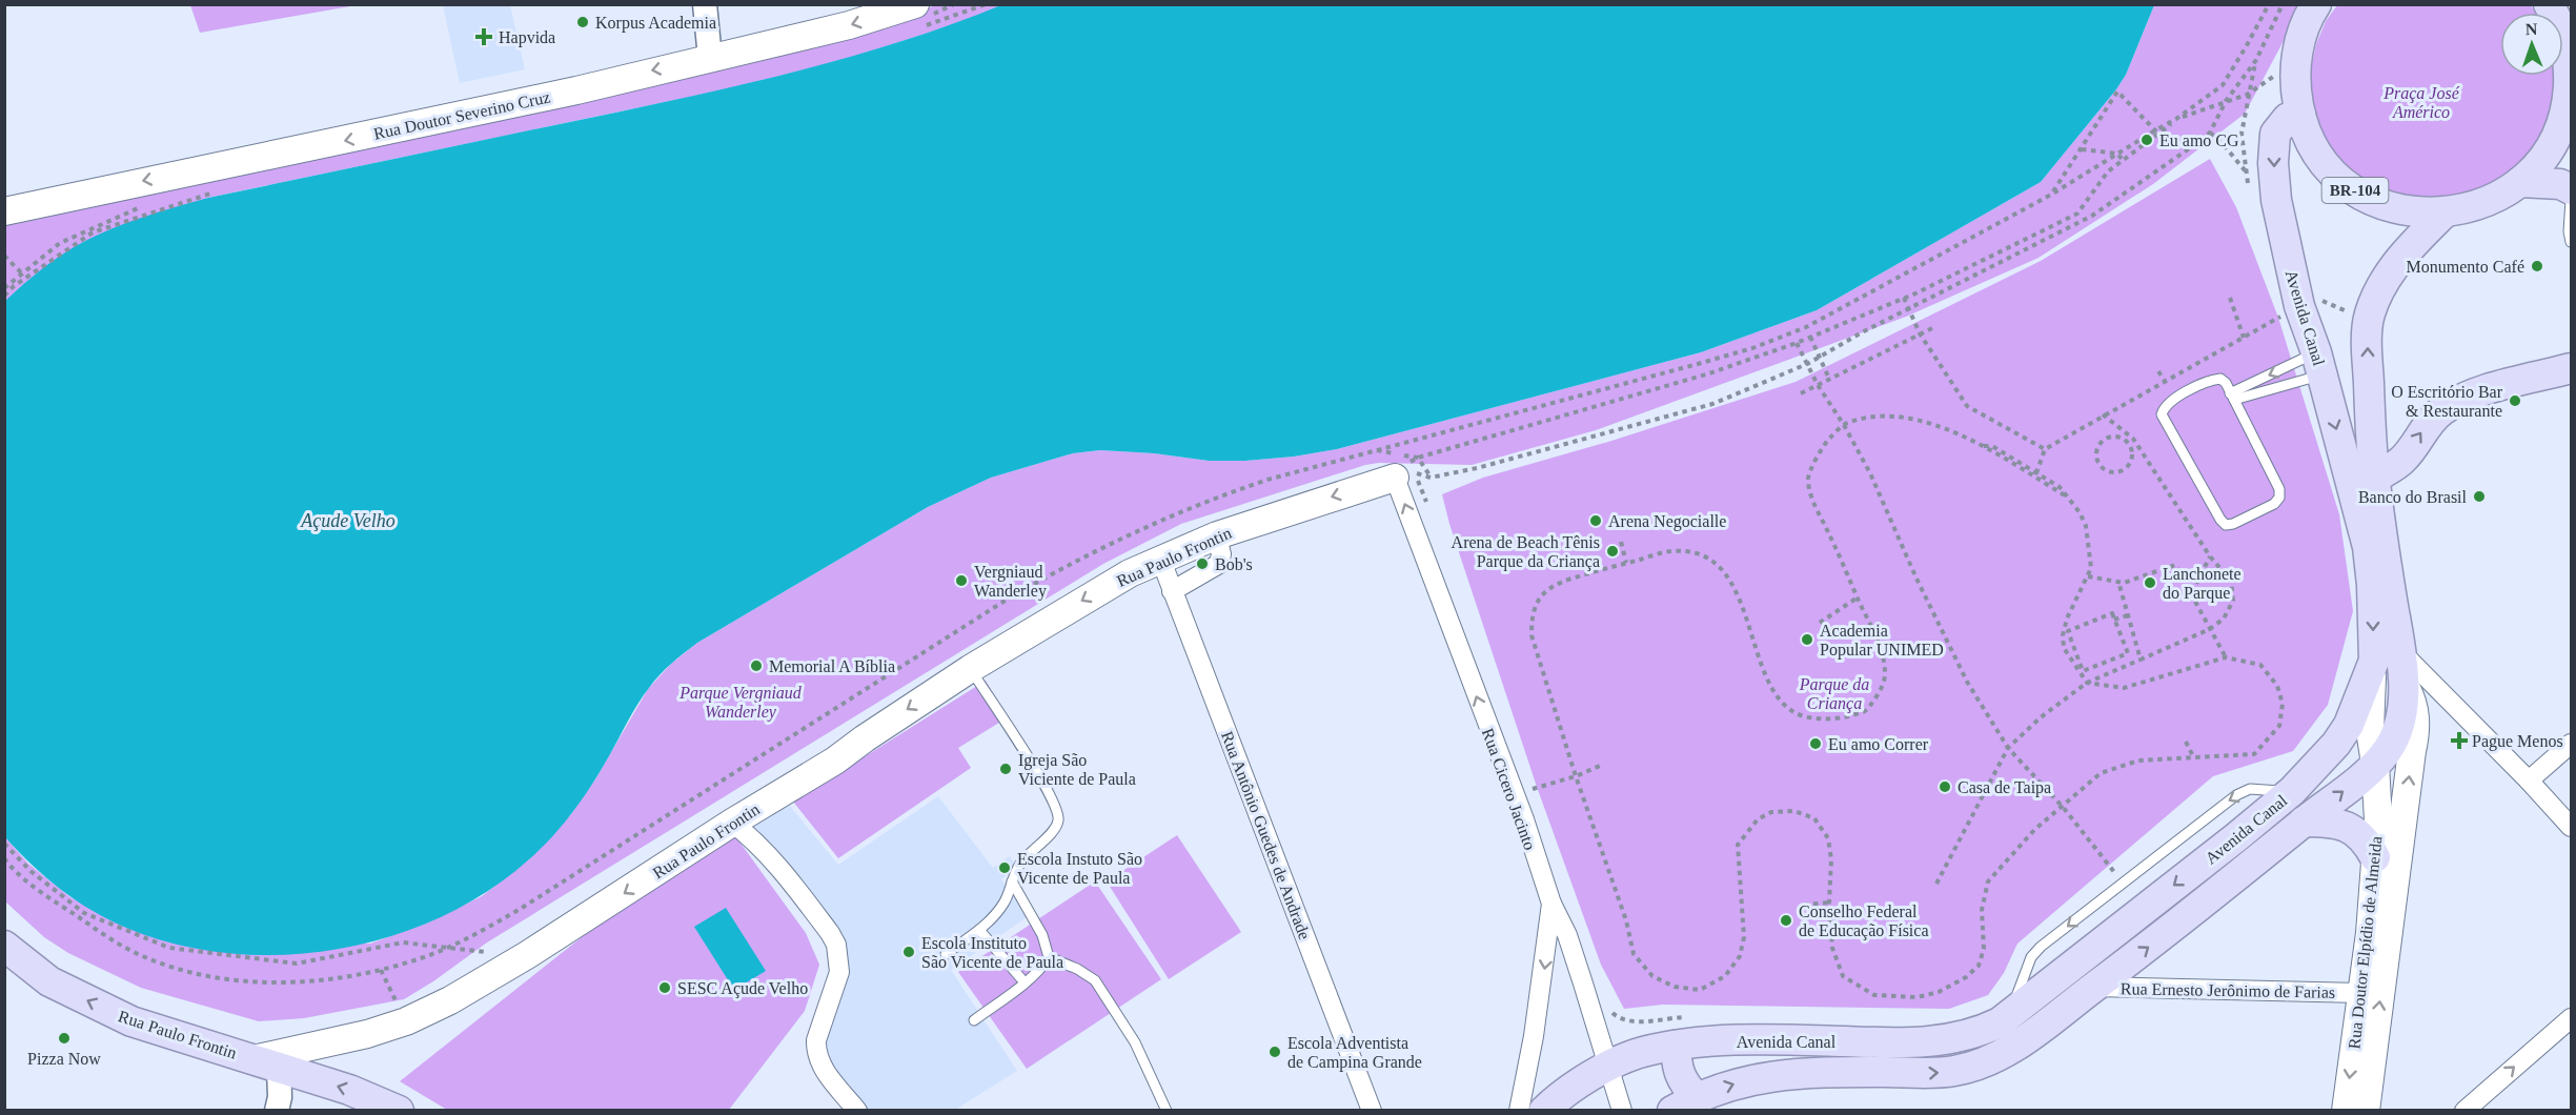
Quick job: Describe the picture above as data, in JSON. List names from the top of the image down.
{
  "streets": {
    "main road": [
      "Rua Doutor Severino Cruz",
      "BR-104",
      "Avenida Canal",
      "Rua Paulo Frontin",
      "Rua Doutor Elpídio de Almeida"
    ],
    "street": ["Rua Cicero Jacinto", "Rua Antônio Guedes de Andrade", "Rua Ernesto Jerônimo de Farias"]
  },
  "crossings": [
    ["BR-104", "Avenida Canal"],
    ["Avenida Canal", "Rua Doutor Elpídio de Almeida"],
    ["Avenida Canal", "Rua Ernesto Jerônimo de Farias"],
    ["Rua Paulo Frontin", "Rua Cicero Jacinto"],
    ["Rua Paulo Frontin", "Rua Antônio Guedes de Andrade"],
    ["Rua Doutor Elpídio de Almeida", "Rua Ernesto Jerônimo de Farias"]
  ],
  "one_way": ["Rua Doutor Severino Cruz", "Rua Paulo Frontin"],
  "water": ["Açude Velho"],
  "parks": ["Praça José Américo", "Parque da Criança", "Parque Vergniaud Wanderley"],
  "places": {
    "other": [
      "Korpus Academia",
      "Eu amo CG",
      "Monumento Café",
      "O Escritório Bar & Restaurante",
      "Banco do Brasil",
      "Arena Negocialle",
      "Arena de Beach Tênis Parque da Criança",
      "Bob's",
      "Vergniaud Wanderley",
      "Lanchonete do Parque",
      "Academia Popular UNIMED",
      "Memorial A Bíblia",
      "Eu amo Correr",
      "Igreja São Viciente de Paula",
      "Casa de Taipa",
      "Escola Instuto São Vicente de Paula",
      "Conselho Federal de Educação Física",
      "Escola Instituto São Vicente de Paula",
      "SESC Açude Velho",
      "Pizza Now",
      "Escola Adventista de Campina Grande"
    ],
    "health": ["Hapvida", "Pague Menos"]
  },
  "north": "top"
}
